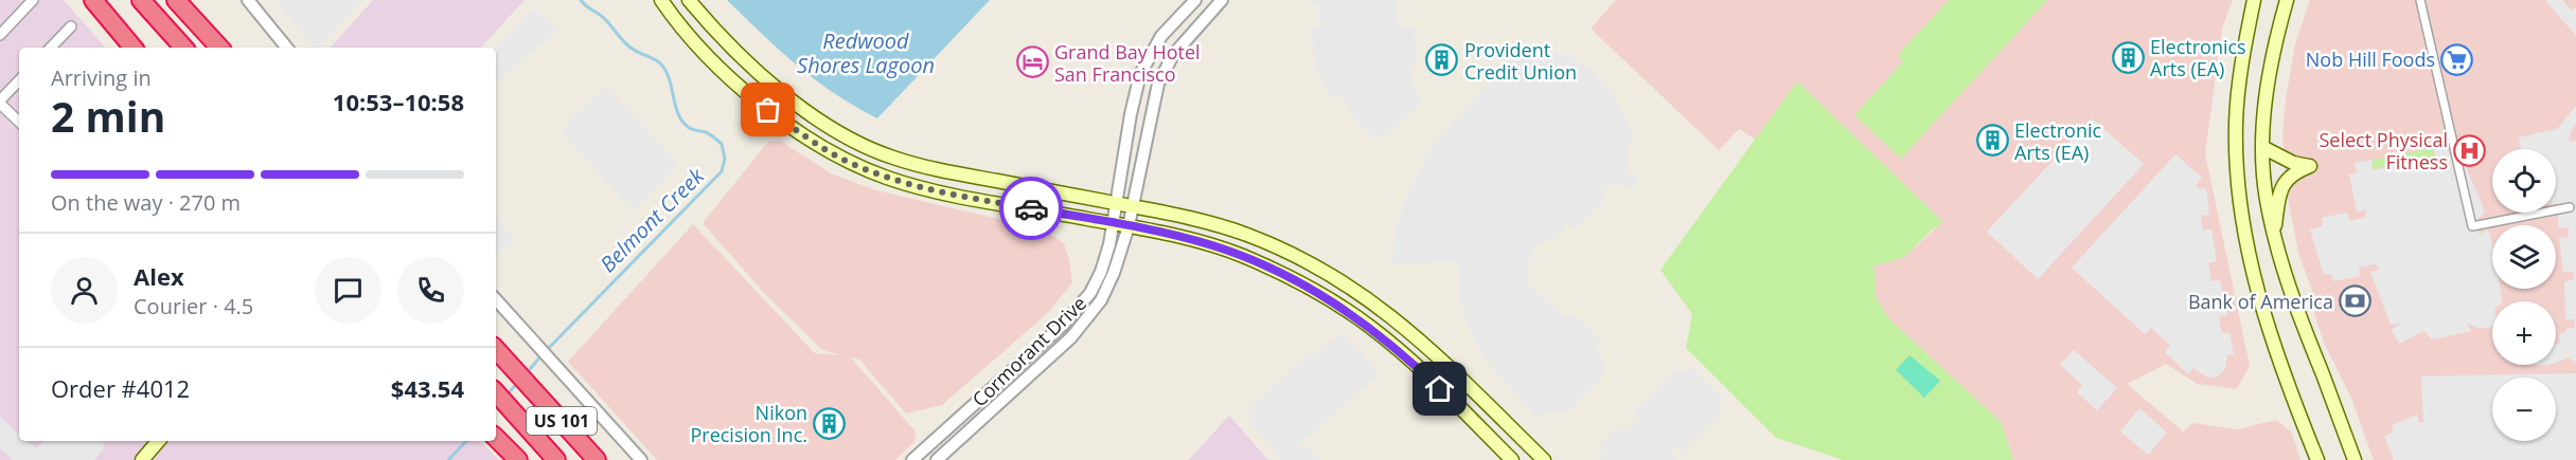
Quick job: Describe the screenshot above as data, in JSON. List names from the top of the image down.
{
  "streets": {
    "highway": ["US 101"],
    "street": ["Cormorant Drive"]
  },
  "water": ["Redwood Shores Lagoon", "Belmont Creek"],
  "places": {
    "building": [
      "Electronics Arts (EA)",
      "Provident Credit Union",
      "Electronic Arts (EA)",
      "Nikon Precision Inc."
    ],
    "supermarket": ["Nob Hill Foods"],
    "hotel": ["Grand Bay Hotel San Francisco"],
    "hospital": ["Select Physical Fitness"],
    "bank": ["Bank of America"]
  },
  "page": {
    "heading": ["2 min", "Arriving in", "10:53–10:58"],
    "panel": [
      "Alex",
      "Courier · 4.5",
      "Order #4012",
      "$43.54"
    ],
    "map_buttons": ["+", "−"],
    "bar": "On the way · 270 m"
  }
}
